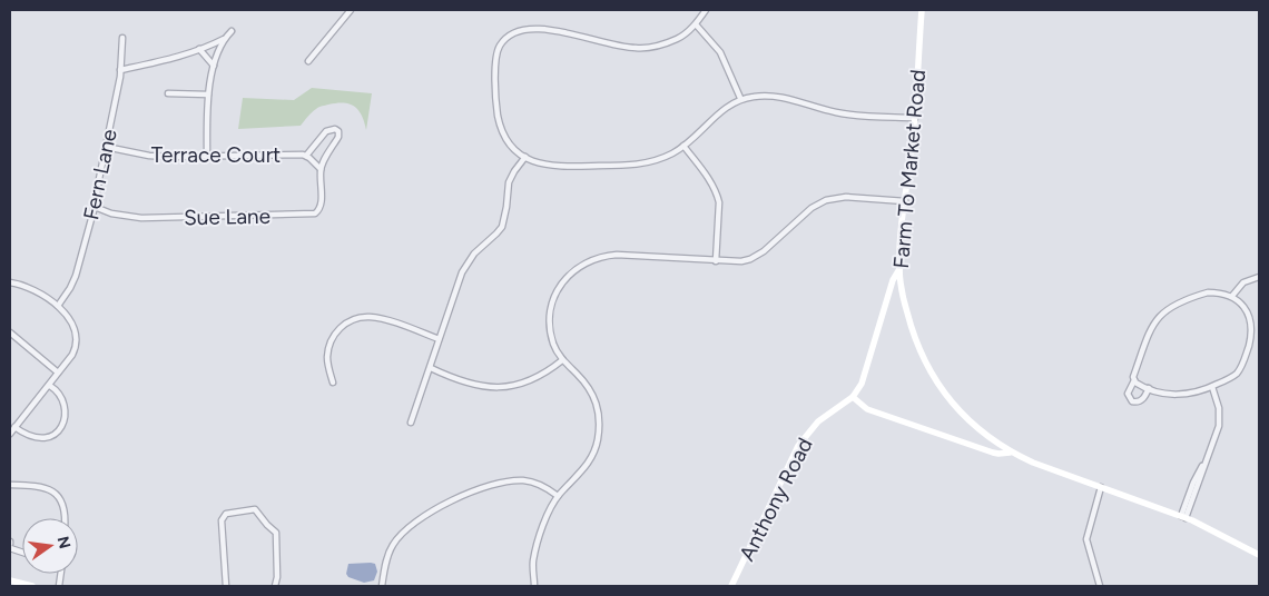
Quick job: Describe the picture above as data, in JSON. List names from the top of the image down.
{
  "streets": {
    "street": [
      "Terrace Court",
      "Farm To Market Road",
      "Fern Lane",
      "Sue Lane",
      "Anthony Road"
    ]
  },
  "crossings": [
    ["Terrace Court", "Fern Lane"],
    ["Terrace Court", "Sue Lane"],
    ["Farm To Market Road", "Anthony Road"],
    ["Fern Lane", "Sue Lane"]
  ],
  "north": "right"
}
